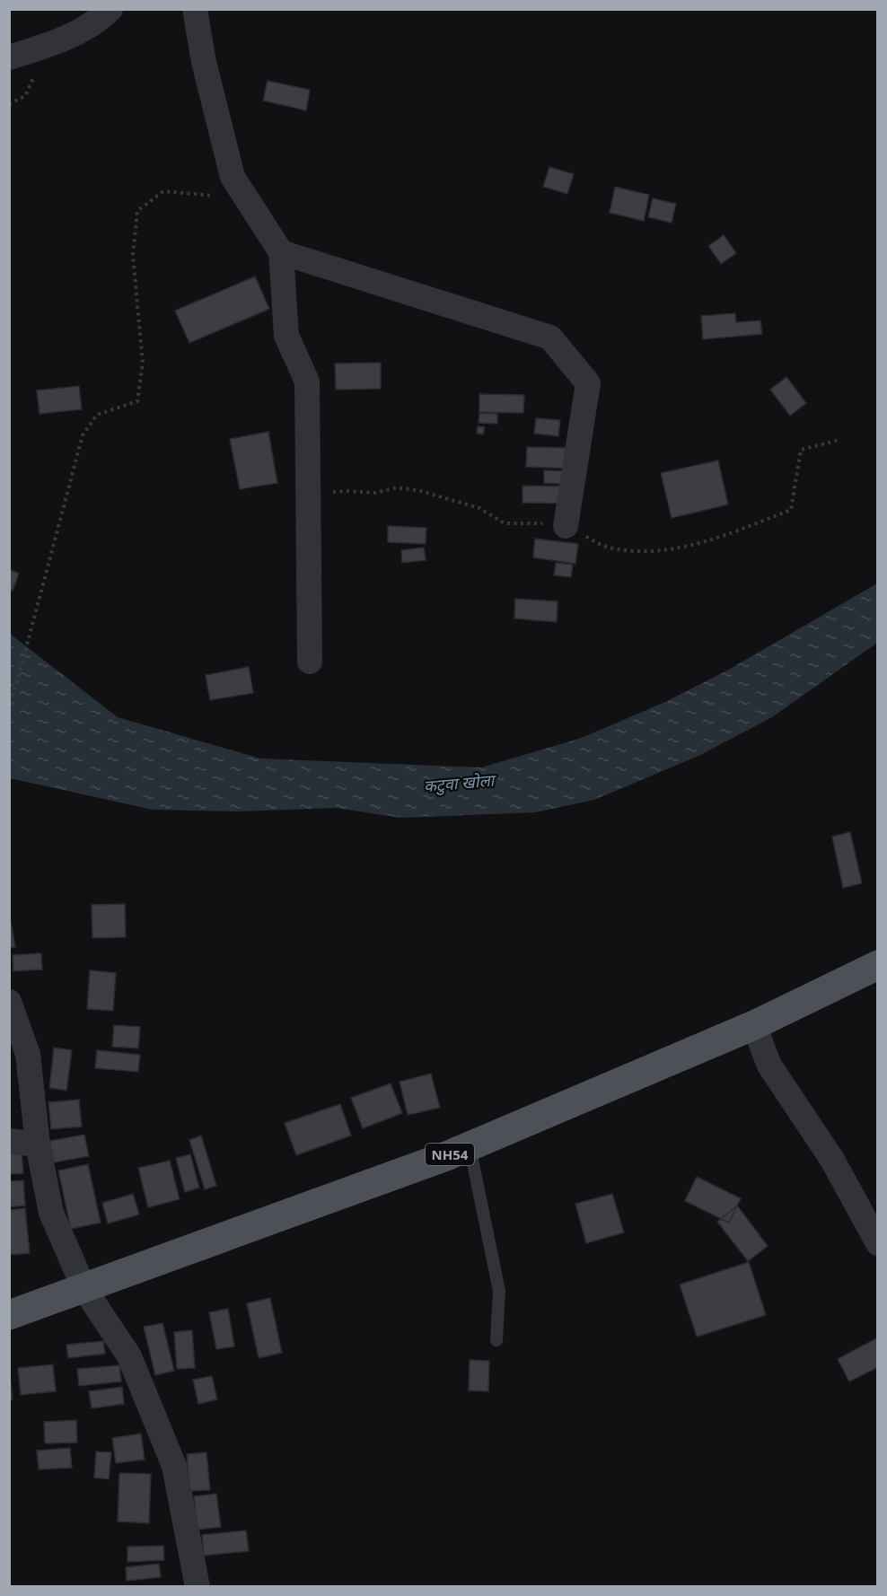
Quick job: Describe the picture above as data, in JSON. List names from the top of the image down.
{
  "streets": {
    "main road": ["NH54"]
  },
  "water": ["कटुवा खोला"]
}
